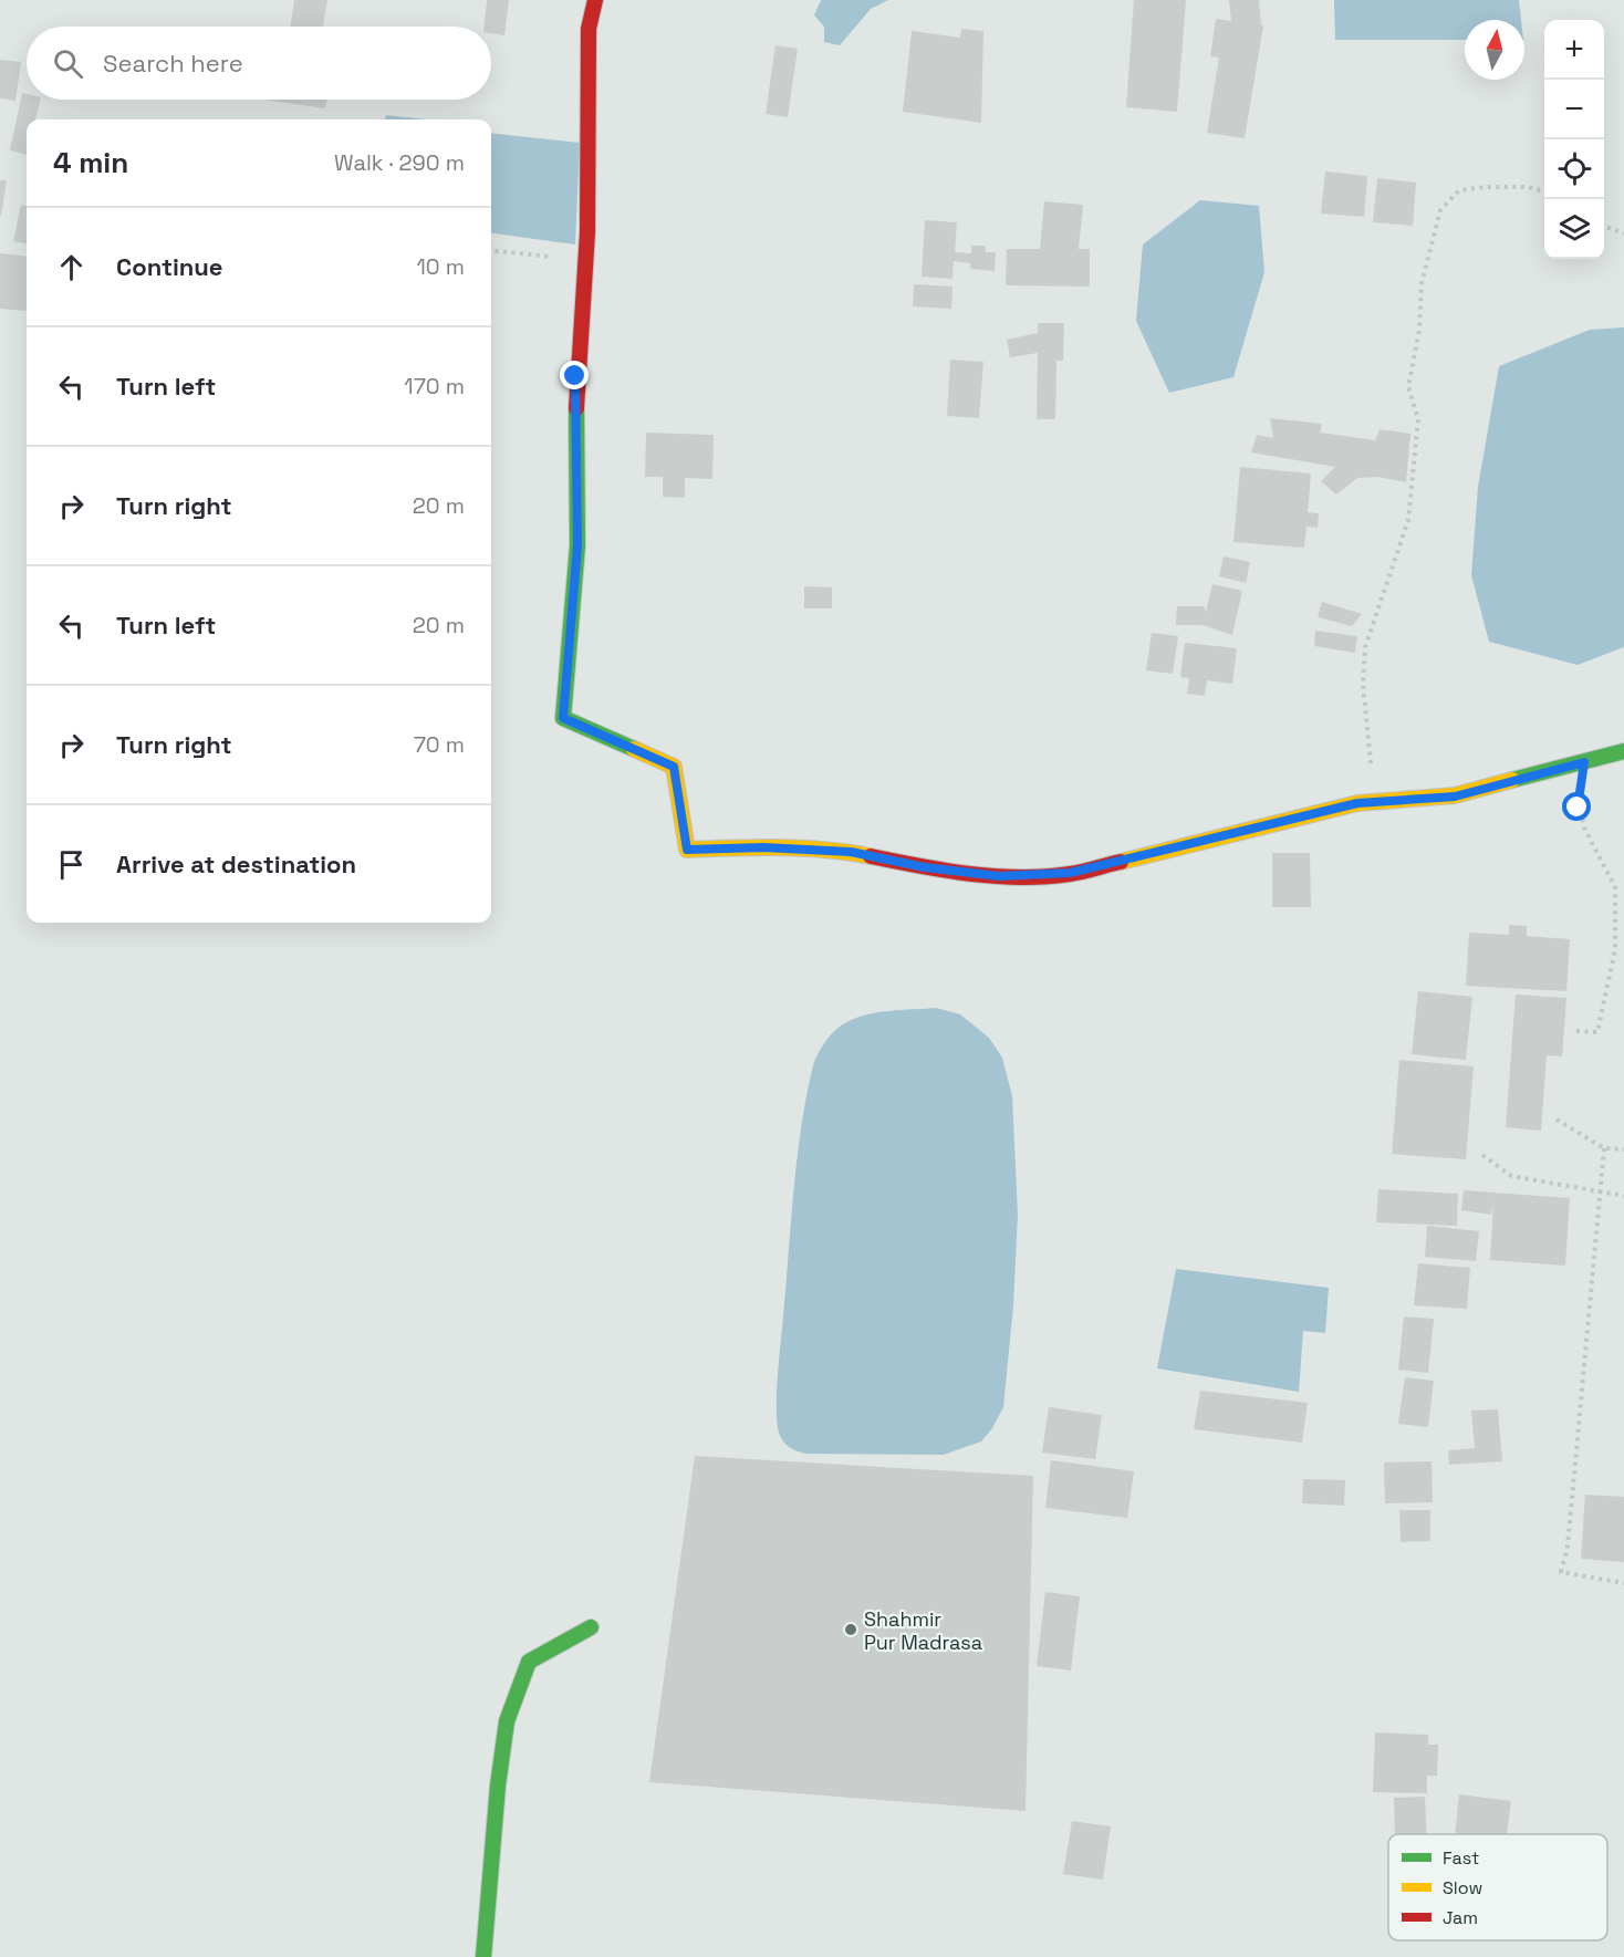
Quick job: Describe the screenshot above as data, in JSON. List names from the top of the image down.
{
  "places": ["Shahmir Pur Madrasa"],
  "legend": ["Fast", "Slow", "Jam"],
  "north": "top",
  "page": {
    "map_buttons": ["+", "−"],
    "search": "Search here",
    "heading": ["4 min", "Walk · 290 m"],
    "list": [
      ["Continue", "10 m"],
      ["Turn left", "170 m"],
      ["Turn right", "20 m"],
      ["Turn left", "20 m"],
      ["Turn right", "70 m"],
      "Arrive at destination"
    ]
  }
}
